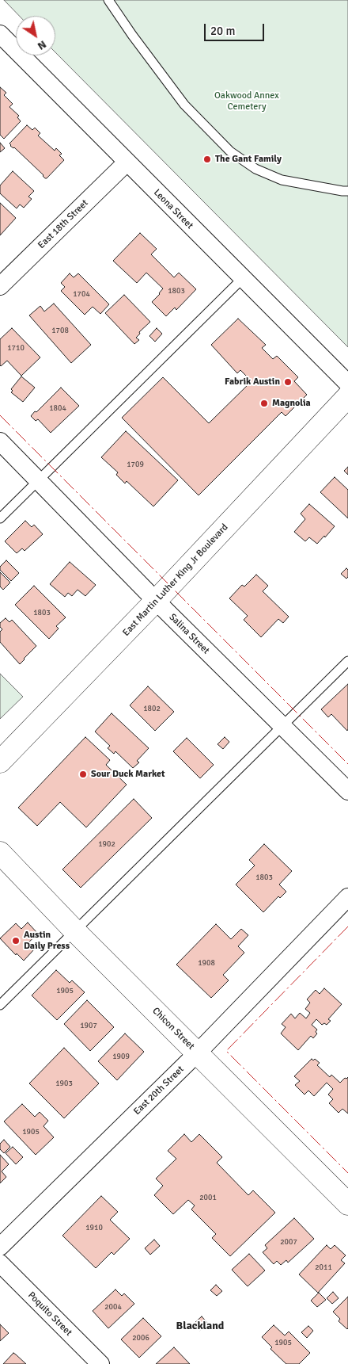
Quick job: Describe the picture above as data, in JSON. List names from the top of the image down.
{
  "streets": {
    "main road": ["East Martin Luther King Jr Boulevard", "Chicon Street"],
    "street": [
      "Leona Street",
      "East 18th Street",
      "Salina Street",
      "East 20th Street",
      "Poquito Street"
    ]
  },
  "crossings": [
    ["Leona Street", "East 18th Street"],
    ["East Martin Luther King Jr Boulevard", "Salina Street"],
    ["Chicon Street", "East 20th Street"]
  ],
  "districts": ["Blackland"],
  "parks": ["Oakwood Annex Cemetery"],
  "places": [
    "The Gant Family",
    "Fabrik Austin",
    "Magnolia",
    "Sour Duck Market",
    "Austin Daily Press"
  ],
  "house_numbers": [
    "1803",
    "1704",
    "1708",
    "1710",
    "1804",
    "1709",
    "1803",
    "1802",
    "1902",
    "1803",
    "1908",
    "1905",
    "1907",
    "1909",
    "1903",
    "1905",
    "2001",
    "1910",
    "2007",
    "2011",
    "2004",
    "2006",
    "1905"
  ],
  "scale_bar": "20 m",
  "north": "bottom right"
}
